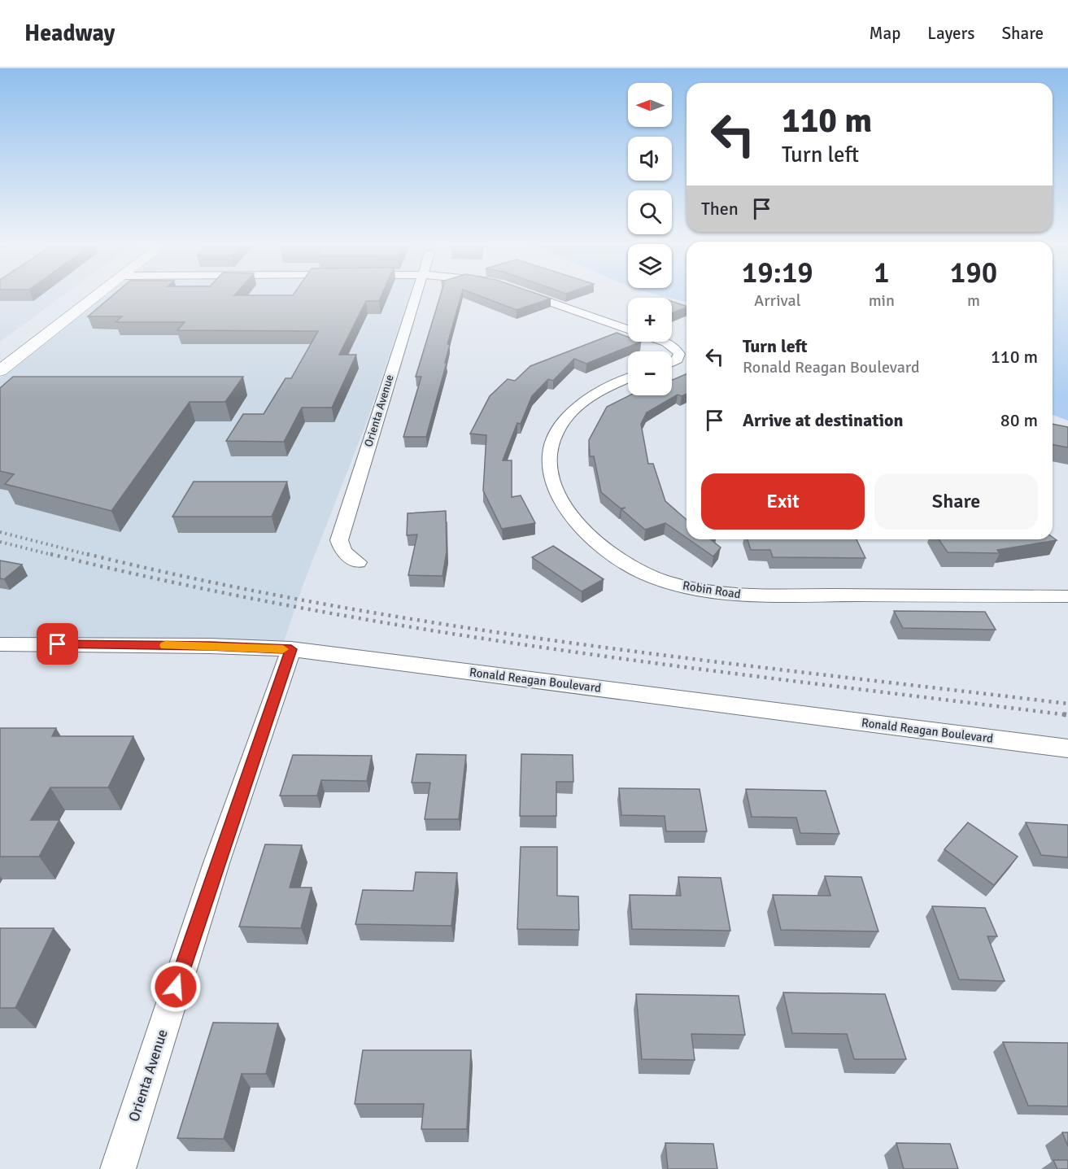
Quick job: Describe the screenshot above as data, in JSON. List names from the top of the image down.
{
  "streets": {
    "street": ["Orienta Avenue", "Robin Road", "Ronald Reagan Boulevard"]
  },
  "crossings": [
    ["Orienta Avenue", "Ronald Reagan Boulevard"]
  ],
  "north": "left",
  "page": {
    "header": "Headway",
    "nav": ["Map", "Layers", "Share"],
    "map_buttons": ["+", "−"],
    "turn": ["110 m", "Turn left"],
    "then": "Then",
    "eta": [
      "19:19",
      "Arrival",
      "1",
      "min",
      "190",
      "m"
    ],
    "list": [
      {
        "name": "Turn left",
        "note": "Ronald Reagan Boulevard",
        "value": "110 m"
      },
      {
        "name": "Arrive at destination",
        "value": "80 m"
      }
    ],
    "buttons": ["Exit", "Share"]
  }
}
